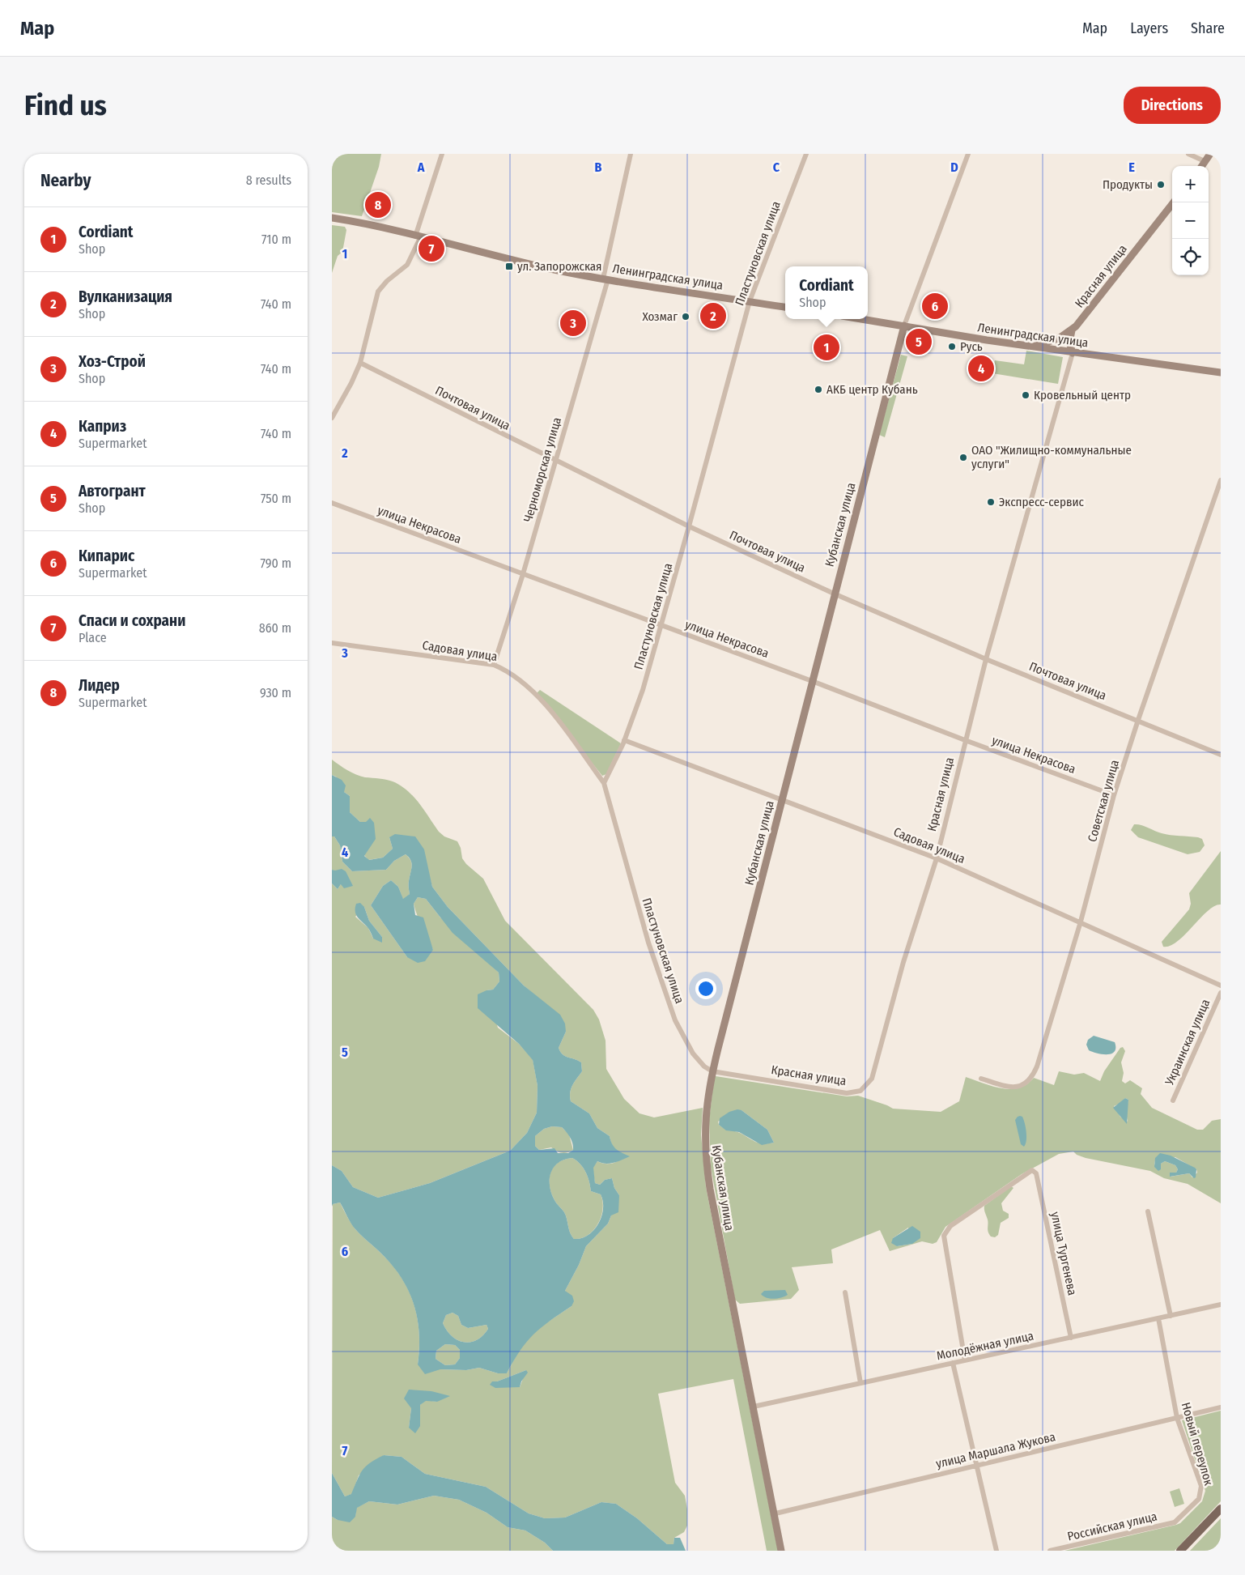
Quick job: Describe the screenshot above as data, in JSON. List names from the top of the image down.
{
  "streets": {
    "street": [
      "Пластуновская улица",
      "Красная улица",
      "Ленинградская улица",
      "Почтовая улица",
      "Черноморская улица",
      "улица Некрасова",
      "Кубанская улица",
      "Садовая улица",
      "Советская улица",
      "Украинская улица",
      "улица Тургенева",
      "Молодёжная улица",
      "Новый переулок",
      "улица Маршала Жукова",
      "Российская улица"
    ]
  },
  "crossings": [
    ["Пластуновская улица", "Красная улица"],
    ["Пластуновская улица", "Ленинградская улица"],
    ["Пластуновская улица", "Почтовая улица"],
    ["Пластуновская улица", "улица Некрасова"],
    ["Пластуновская улица", "Кубанская улица"],
    ["Пластуновская улица", "Садовая улица"],
    ["Красная улица", "Ленинградская улица"],
    ["Красная улица", "Почтовая улица"],
    ["Красная улица", "улица Некрасова"],
    ["Красная улица", "Кубанская улица"],
    ["Красная улица", "Садовая улица"],
    ["Ленинградская улица", "Черноморская улица"],
    ["Ленинградская улица", "Кубанская улица"],
    ["Почтовая улица", "Черноморская улица"],
    ["Почтовая улица", "Кубанская улица"],
    ["Почтовая улица", "Советская улица"],
    ["Черноморская улица", "улица Некрасова"],
    ["Черноморская улица", "Садовая улица"],
    ["улица Некрасова", "Кубанская улица"],
    ["улица Некрасова", "Советская улица"],
    ["Кубанская улица", "Садовая улица"],
    ["Кубанская улица", "Молодёжная улица"],
    ["Кубанская улица", "улица Маршала Жукова"],
    ["Садовая улица", "Советская улица"],
    ["улица Тургенева", "Молодёжная улица"],
    ["Молодёжная улица", "Новый переулок"],
    ["Новый переулок", "улица Маршала Жукова"],
    ["Новый переулок", "Российская улица"]
  ],
  "places": {
    "other": [
      "Продукты",
      "Хозмаг",
      "Русь",
      "АКБ центр Кубань",
      "Кровельный центр",
      "ОАО \"Жилищно-коммунальные услуги\"",
      "Экспресс-сервис"
    ],
    "transit": ["ул. Запорожская"]
  },
  "page": {
    "header": "Map",
    "nav": ["Map", "Layers", "Share"],
    "buttons": "Directions",
    "title": "Find us",
    "heading": ["Nearby", "8 results"],
    "map_buttons": ["+", "−"],
    "pins": [
      "8",
      "7",
      "6",
      "2",
      "3",
      "5",
      "1",
      "4"
    ],
    "list": [
      {
        "mark": "1",
        "name": "Cordiant",
        "note": "Shop",
        "value": "710 m"
      },
      {
        "mark": "2",
        "name": "Вулканизация",
        "note": "Shop",
        "value": "740 m"
      },
      {
        "mark": "3",
        "name": "Хоз-Строй",
        "note": "Shop",
        "value": "740 m"
      },
      {
        "mark": "4",
        "name": "Каприз",
        "note": "Supermarket",
        "value": "740 m"
      },
      {
        "mark": "5",
        "name": "Автогрант",
        "note": "Shop",
        "value": "750 m"
      },
      {
        "mark": "6",
        "name": "Кипарис",
        "note": "Supermarket",
        "value": "790 m"
      },
      {
        "mark": "7",
        "name": "Спаси и сохрани",
        "note": "Place",
        "value": "860 m"
      },
      {
        "mark": "8",
        "name": "Лидер",
        "note": "Supermarket",
        "value": "930 m"
      }
    ],
    "popup": ["Cordiant", "Shop"]
  },
  "grid": {
    "columns": [
      "A",
      "B",
      "C",
      "D",
      "E"
    ],
    "rows": [
      "1",
      "2",
      "3",
      "4",
      "5",
      "6",
      "7"
    ]
  }
}
